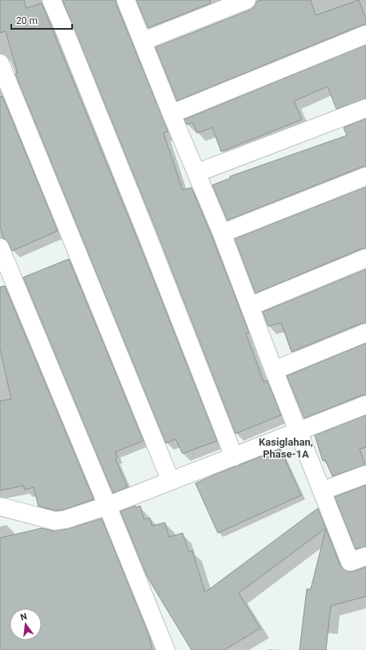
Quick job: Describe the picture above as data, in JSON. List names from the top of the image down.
{
  "districts": ["Kasiglahan, Phase-1A"],
  "scale_bar": "20 m",
  "north": "top"
}
